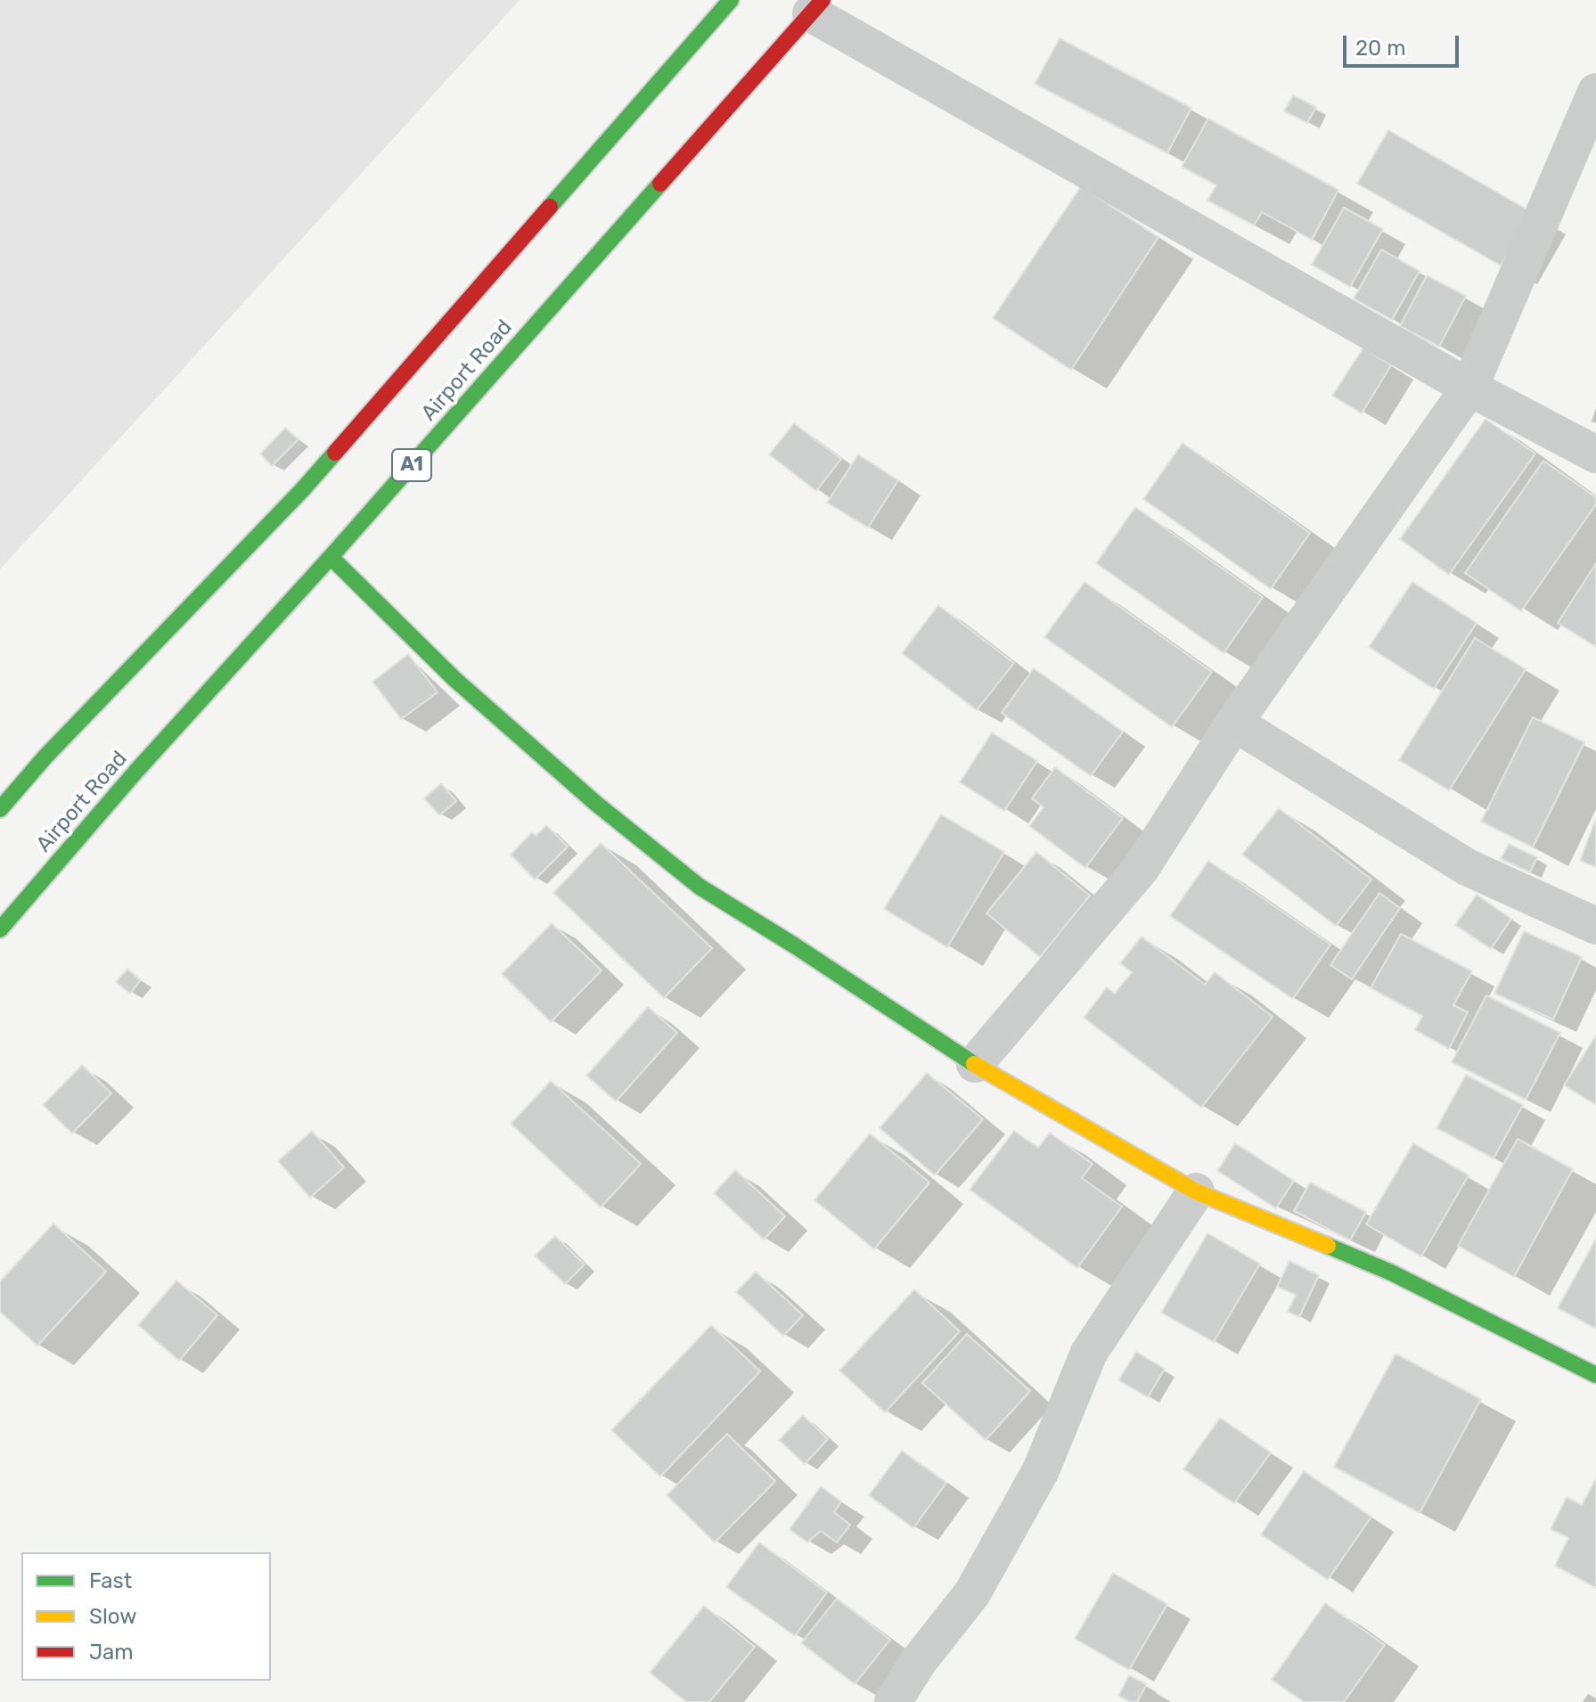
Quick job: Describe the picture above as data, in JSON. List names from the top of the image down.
{
  "streets": {
    "main road": ["Airport Road", "A1"]
  },
  "legend": ["Fast", "Slow", "Jam"],
  "scale_bar": "20 m"
}
